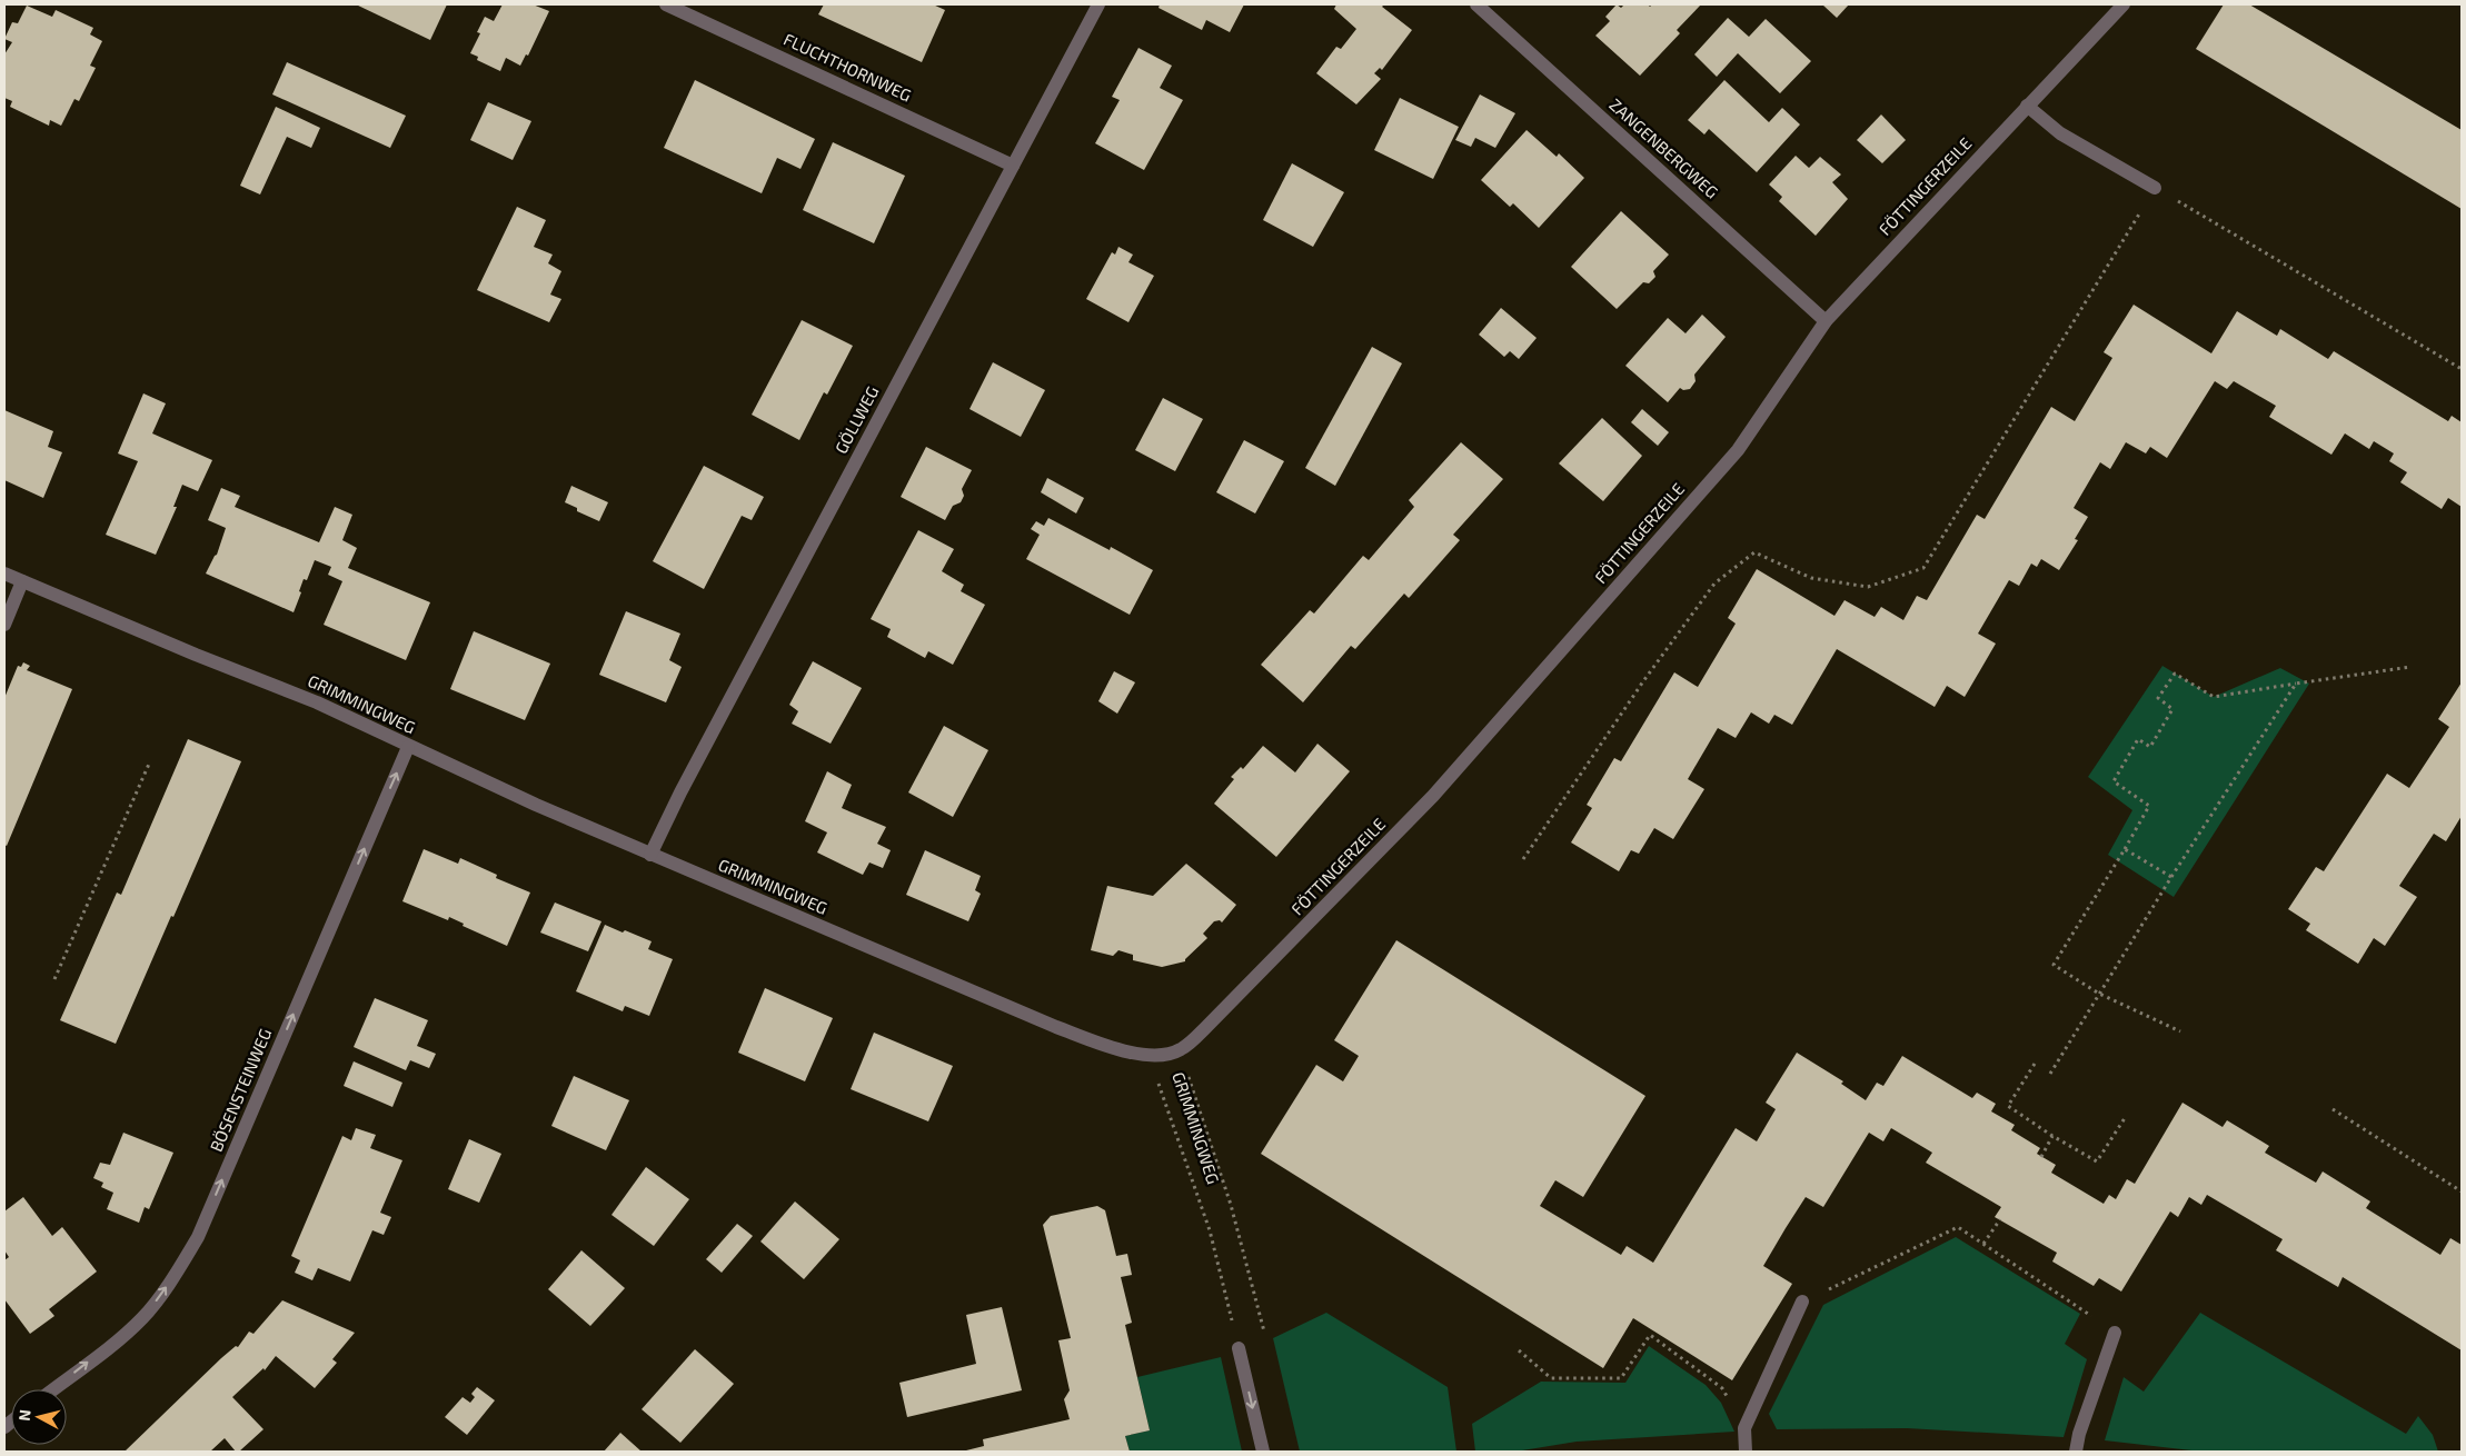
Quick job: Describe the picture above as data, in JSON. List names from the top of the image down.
{
  "streets": {
    "street": [
      "FLUCHTHORNWEG",
      "ZANGENBERGWEG",
      "FÖTTINGERZEILE",
      "GÖLLWEG",
      "GRIMMINGWEG",
      "BÖSENSTEINWEG"
    ]
  },
  "crossings": [
    ["FLUCHTHORNWEG", "GÖLLWEG"],
    ["ZANGENBERGWEG", "FÖTTINGERZEILE"],
    ["FÖTTINGERZEILE", "GRIMMINGWEG"],
    ["GÖLLWEG", "GRIMMINGWEG"],
    ["GRIMMINGWEG", "BÖSENSTEINWEG"]
  ],
  "one_way": ["BÖSENSTEINWEG"],
  "north": "left"
}
